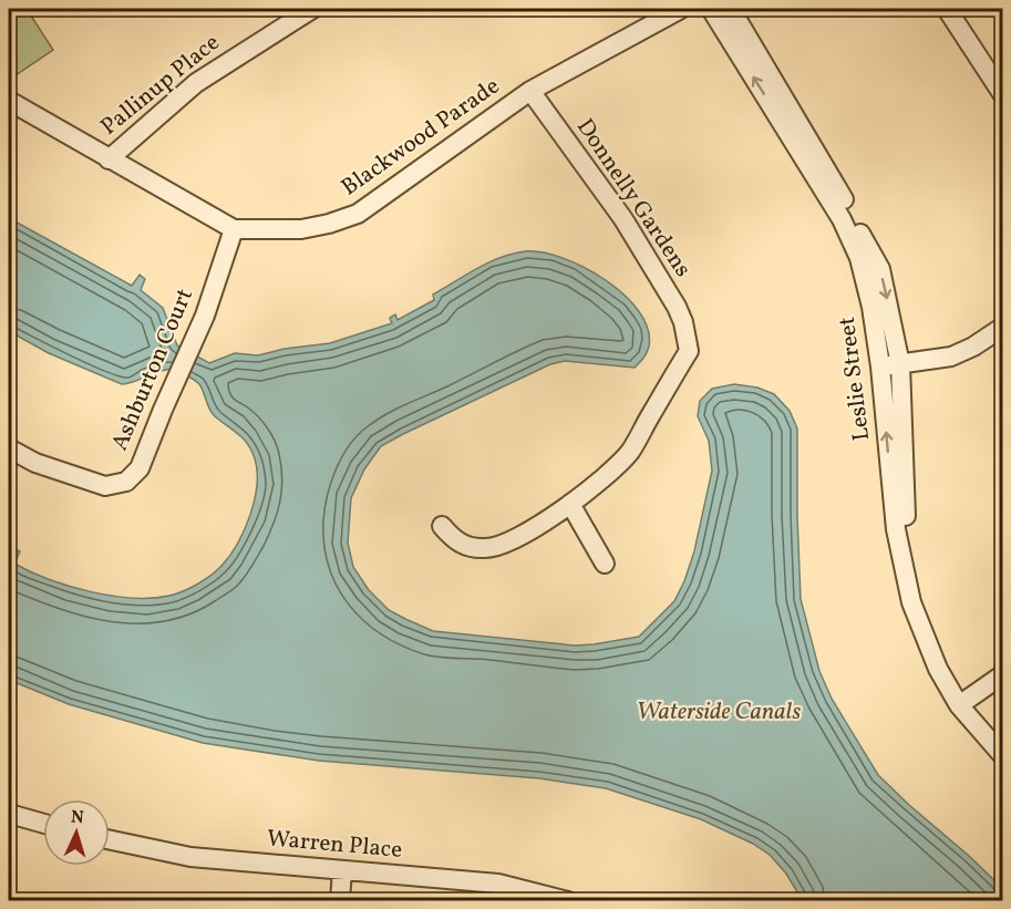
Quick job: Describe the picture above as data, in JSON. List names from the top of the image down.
{
  "streets": {
    "street": [
      "Pallinup Place",
      "Blackwood Parade",
      "Donnelly Gardens",
      "Ashburton Court",
      "Leslie Street",
      "Warren Place"
    ]
  },
  "crossings": [
    ["Pallinup Place", "Blackwood Parade"],
    ["Blackwood Parade", "Donnelly Gardens"],
    ["Blackwood Parade", "Ashburton Court"]
  ],
  "water": ["Waterside Canals"],
  "north": "top"
}
